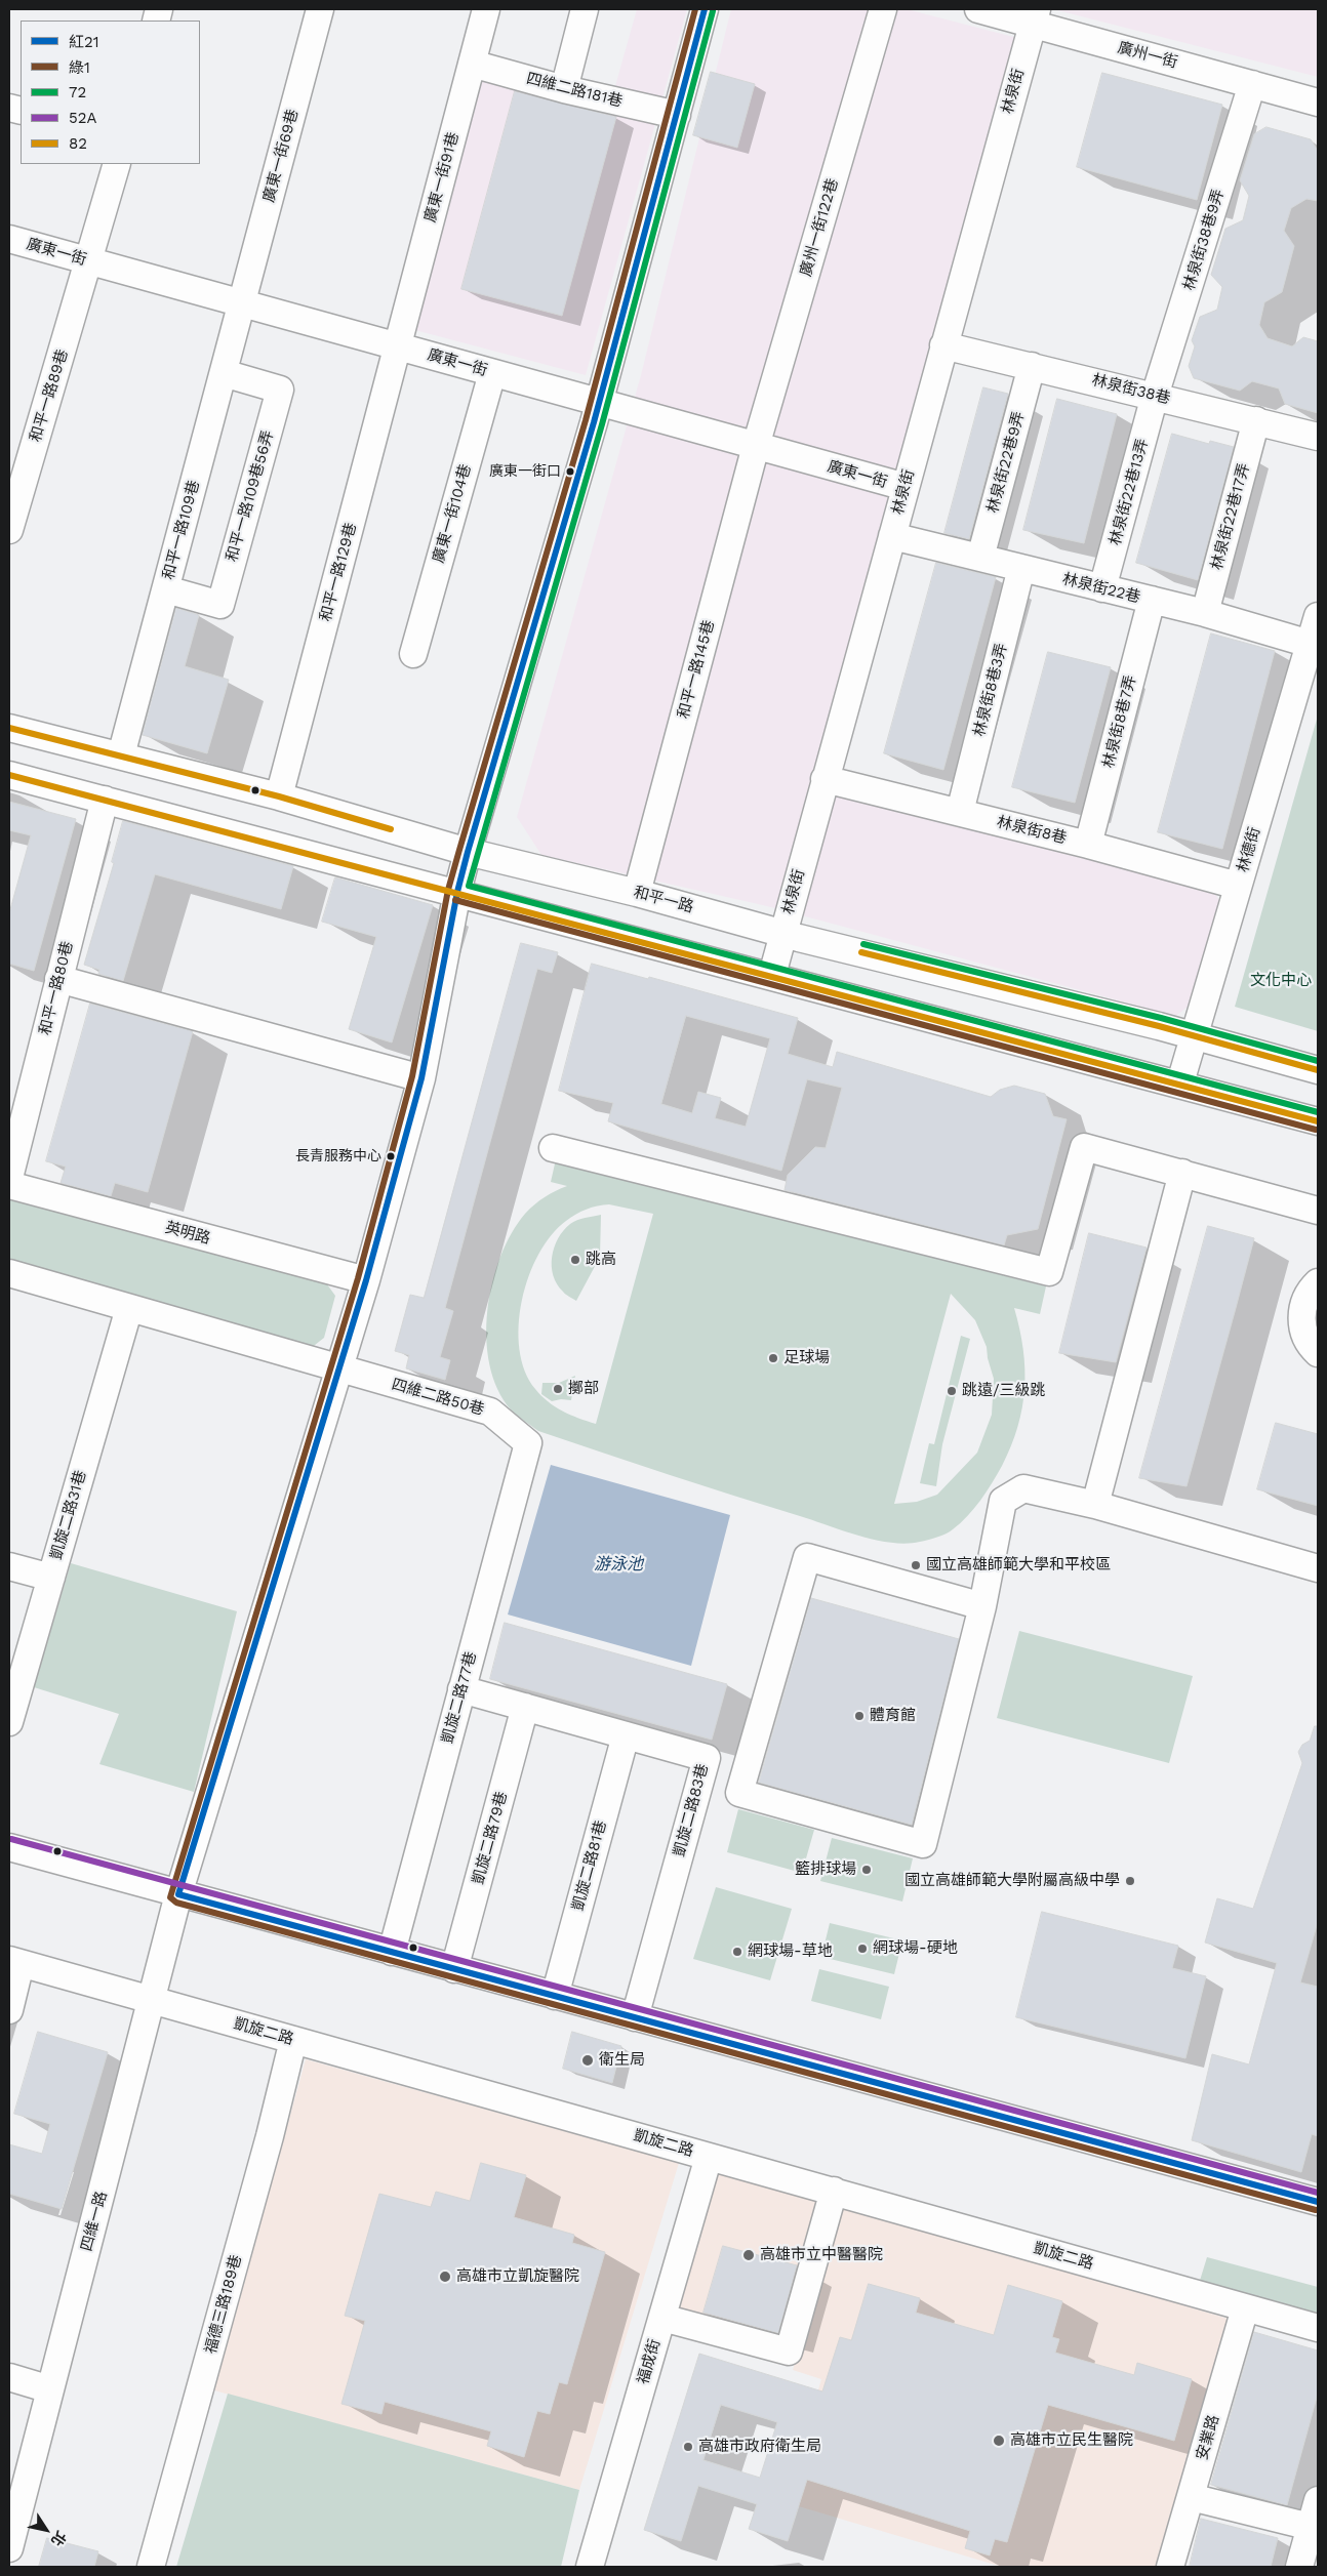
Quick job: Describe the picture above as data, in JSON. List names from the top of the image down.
{
  "streets": {
    "street": [
      "廣州一街",
      "四維二路181巷",
      "林泉街",
      "廣東一街69巷",
      "廣東一街91巷",
      "廣州一街122巷",
      "林泉街38巷9弄",
      "廣東一街",
      "林泉街38巷",
      "和平一路89巷",
      "林泉街22巷9弄",
      "林泉街22巷13弄",
      "和平一路109巷56弄",
      "廣東一街104巷",
      "林泉街22巷17弄",
      "和平一路109巷",
      "和平一路129巷",
      "林泉街22巷",
      "和平一路145巷",
      "林泉街8巷3弄",
      "林泉街8巷7弄",
      "林泉街8巷",
      "林德街",
      "和平一路",
      "和平一路80巷",
      "英明路",
      "四維二路50巷",
      "凱旋二路31巷",
      "凱旋二路77巷",
      "凱旋二路83巷",
      "凱旋二路79巷",
      "凱旋二路81巷",
      "凱旋二路",
      "四維一路",
      "福德三路189巷",
      "福成街",
      "安業路"
    ]
  },
  "crossings": [
    ["廣州一街", "林泉街"],
    ["廣州一街", "林泉街38巷9弄"],
    ["四維二路181巷", "廣東一街91巷"],
    ["四維二路181巷", "四維一路"],
    ["林泉街", "廣東一街"],
    ["林泉街", "林泉街38巷"],
    ["林泉街", "林泉街22巷"],
    ["林泉街", "林泉街8巷"],
    ["林泉街", "和平一路"],
    ["廣東一街69巷", "廣東一街"],
    ["廣東一街69巷", "和平一路109巷"],
    ["廣東一街91巷", "廣東一街"],
    ["廣東一街91巷", "和平一路129巷"],
    ["廣州一街122巷", "廣東一街"],
    ["廣州一街122巷", "和平一路145巷"],
    ["林泉街38巷9弄", "林泉街38巷"],
    ["林泉街38巷9弄", "林泉街22巷13弄"],
    ["廣東一街", "和平一路89巷"],
    ["廣東一街", "廣東一街104巷"],
    ["廣東一街", "和平一路109巷"],
    ["廣東一街", "和平一路129巷"],
    ["廣東一街", "和平一路145巷"],
    ["廣東一街", "四維一路"],
    ["林泉街38巷", "林泉街22巷9弄"],
    ["林泉街38巷", "林泉街22巷13弄"],
    ["林泉街38巷", "林泉街22巷17弄"],
    ["林泉街22巷9弄", "林泉街22巷"],
    ["林泉街22巷13弄", "林泉街22巷"],
    ["和平一路109巷56弄", "和平一路109巷"],
    ["林泉街22巷17弄", "林泉街22巷"],
    ["和平一路109巷", "和平一路"],
    ["和平一路129巷", "和平一路"],
    ["林泉街22巷", "林泉街8巷3弄"],
    ["林泉街22巷", "林泉街8巷7弄"],
    ["林泉街22巷", "林德街"],
    ["和平一路145巷", "和平一路"],
    ["林泉街8巷3弄", "林泉街8巷"],
    ["林泉街8巷7弄", "林泉街8巷"],
    ["林泉街8巷", "林德街"],
    ["林德街", "和平一路"],
    ["和平一路", "四維一路"],
    ["英明路", "四維一路"],
    ["四維二路50巷", "凱旋二路77巷"],
    ["四維二路50巷", "四維一路"],
    ["凱旋二路77巷", "凱旋二路83巷"],
    ["凱旋二路83巷", "凱旋二路79巷"],
    ["凱旋二路83巷", "凱旋二路81巷"],
    ["凱旋二路", "四維一路"],
    ["凱旋二路", "福德三路189巷"],
    ["凱旋二路", "福成街"],
    ["凱旋二路", "安業路"]
  ],
  "water": ["游泳池"],
  "parks": ["文化中心"],
  "places": [
    "廣東一街口",
    "長青服務中心",
    "跳高",
    "足球場",
    "擲部",
    "跳遠/三級跳",
    "國立高雄師範大學和平校區",
    "體育館",
    "籃排球場",
    "國立高雄師範大學附屬高級中學",
    "網球場-硬地",
    "網球場-草地",
    "衛生局",
    "高雄市立中醫醫院",
    "高雄市立凱旋醫院",
    "高雄市立民生醫院",
    "高雄市政府衛生局"
  ],
  "lines": [
    "transit line 紅21",
    "transit line 綠1",
    "transit line 72",
    "transit line 82",
    "transit line 52A"
  ],
  "legend": [
    "紅21",
    "綠1",
    "72",
    "52A",
    "82"
  ],
  "north": "bottom right"
}
